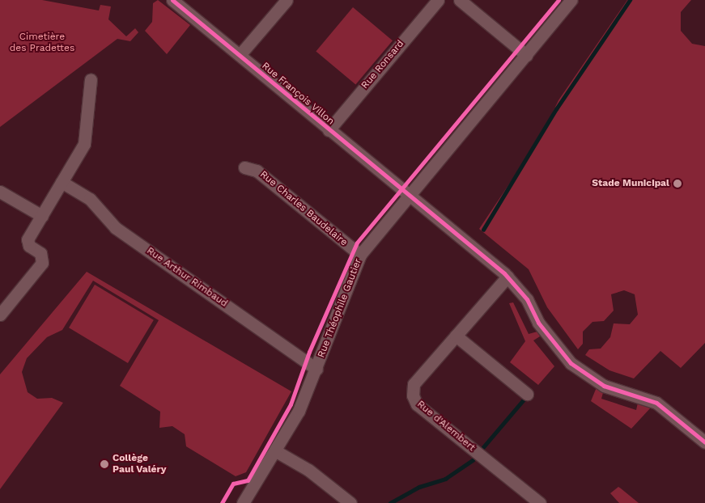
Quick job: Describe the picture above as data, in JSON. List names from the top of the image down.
{
  "streets": {
    "street": [
      "Rue Ronsard",
      "Rue François Villon",
      "Rue Charles Baudelaire",
      "Rue Arthur Rimbaud",
      "Rue Théophile Gautier",
      "Rue d'Alembert"
    ]
  },
  "crossings": [
    ["Rue Ronsard", "Rue François Villon"],
    ["Rue François Villon", "Rue Théophile Gautier"],
    ["Rue François Villon", "Rue d'Alembert"],
    ["Rue Charles Baudelaire", "Rue Théophile Gautier"],
    ["Rue Arthur Rimbaud", "Rue Théophile Gautier"]
  ],
  "parks": ["Cimetière des Pradettes"],
  "places": ["Stade Municipal", "Collège Paul Valéry"]
}
